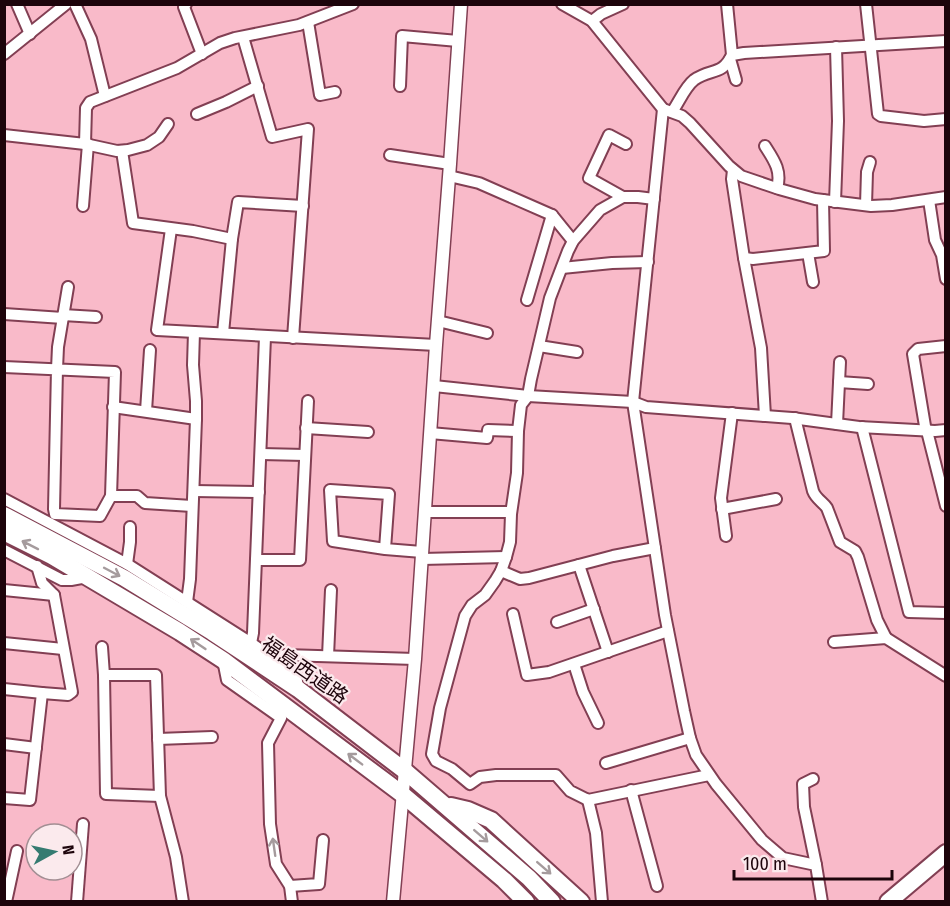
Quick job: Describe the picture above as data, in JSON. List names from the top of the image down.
{
  "streets": {
    "main road": ["福島西道路"]
  },
  "scale_bar": "100 m",
  "north": "right"
}
